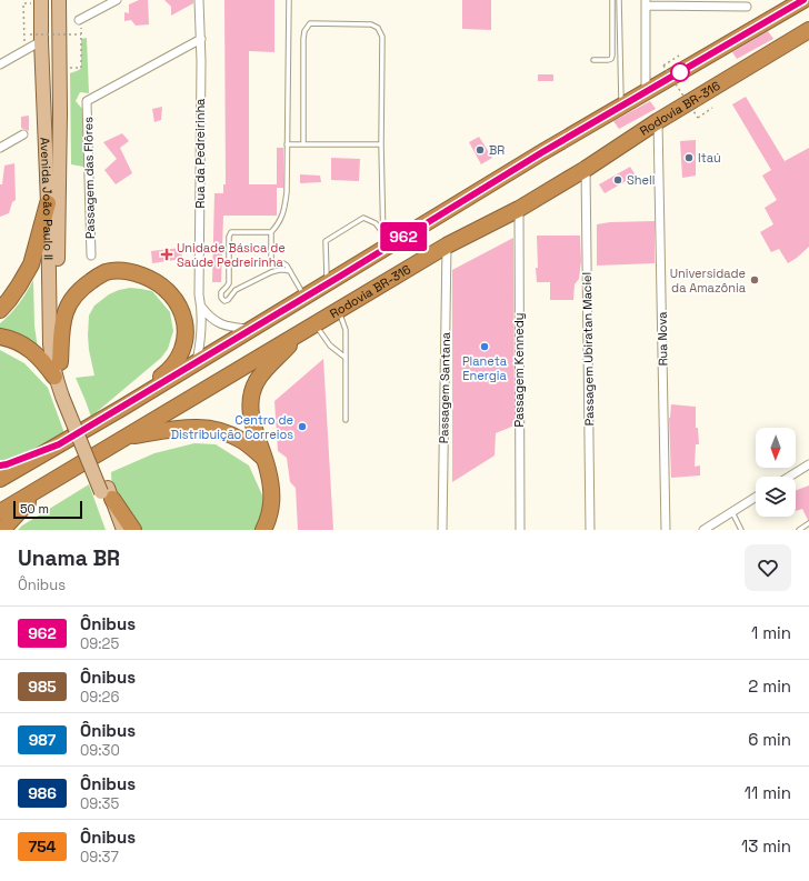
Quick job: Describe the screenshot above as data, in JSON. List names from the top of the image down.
{
  "streets": {
    "highway": ["Rodovia BR-316"],
    "main road": ["Avenida João Paulo II"],
    "street": [
      "Rua da Pedreirinha",
      "Passagem das Flôres",
      "Rua Nova",
      "Passagem Ubiratan Maciel",
      "Passagem Kennedy",
      "Passagem Santana"
    ]
  },
  "crossings": [
    ["Rodovia BR-316", "Rua Nova"],
    ["Rodovia BR-316", "Passagem Ubiratan Maciel"],
    ["Rodovia BR-316", "Passagem Kennedy"],
    ["Rodovia BR-316", "Passagem Santana"],
    ["Rua da Pedreirinha", "Passagem das Flôres"]
  ],
  "places": {
    "other": [
      "BR",
      "Itaú",
      "Shell",
      "Universidade da Amazônia",
      "Planeta Energia",
      "Centro de Distribuição Correios"
    ],
    "health": ["Unidade Básica de Saúde Pedreirinha"]
  },
  "lines": ["bus line 962"],
  "scale_bar": "50 m",
  "north": "bottom",
  "page": {
    "on_map": "962",
    "scale": "50 m",
    "heading": ["Unama BR", "Ônibus"],
    "list": [
      {
        "mark": "962",
        "name": "Ônibus",
        "note": "09:25",
        "value": "1 min"
      },
      {
        "mark": "985",
        "name": "Ônibus",
        "note": "09:26",
        "value": "2 min"
      },
      {
        "mark": "987",
        "name": "Ônibus",
        "note": "09:30",
        "value": "6 min"
      },
      {
        "mark": "986",
        "name": "Ônibus",
        "note": "09:35",
        "value": "11 min"
      },
      {
        "mark": "754",
        "name": "Ônibus",
        "note": "09:37",
        "value": "13 min"
      }
    ]
  }
}
